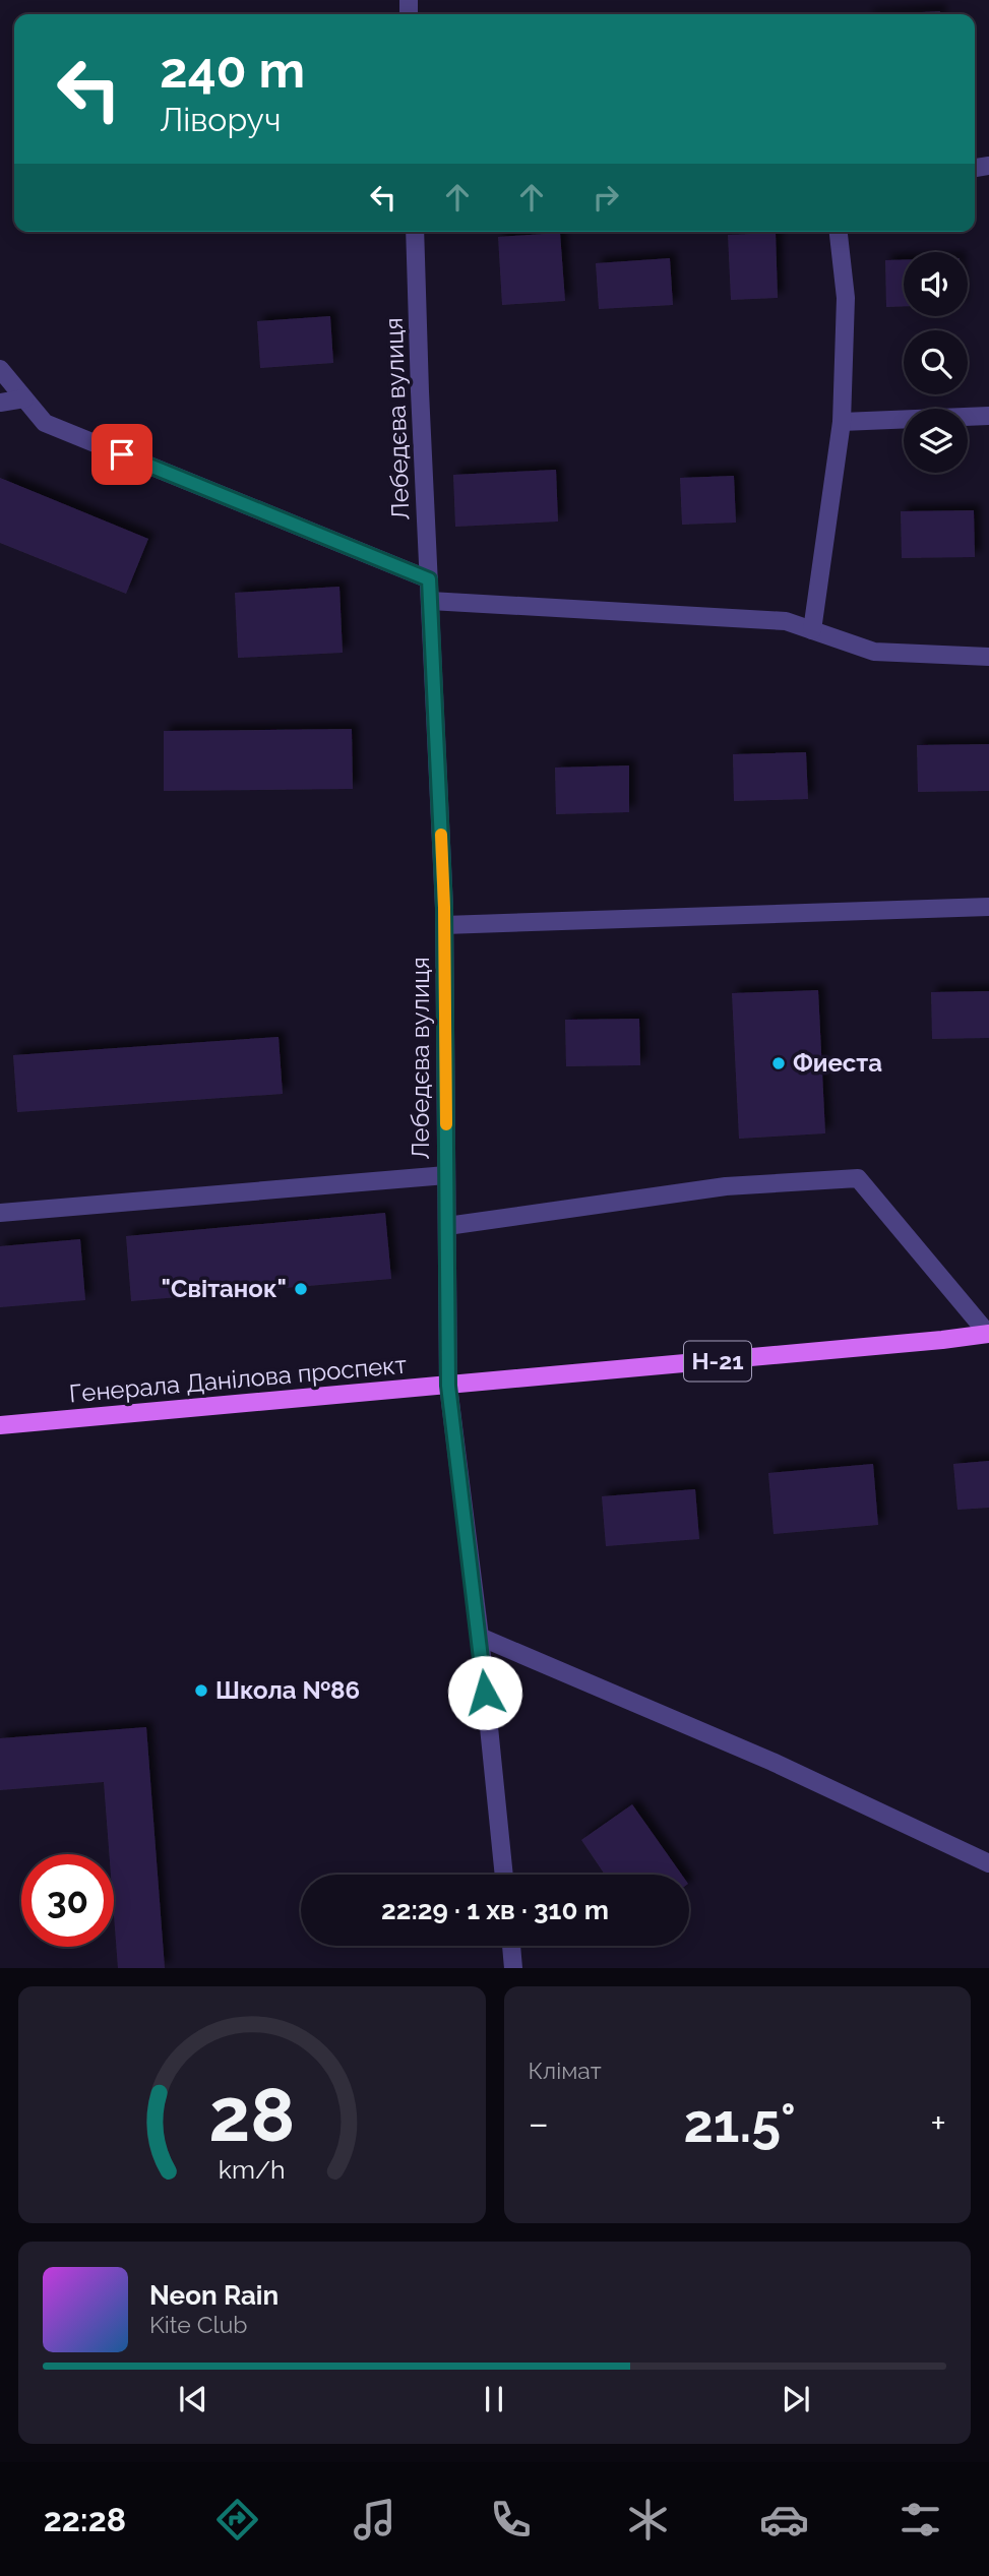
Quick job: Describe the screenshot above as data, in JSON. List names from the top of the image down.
{
  "streets": {
    "main road": ["Н-21", "Генерала Данілова проспект"],
    "street": ["Лебедєва вулиця"]
  },
  "crossings": [
    ["Лебедєва вулиця", "Генерала Данілова проспект"]
  ],
  "places": ["Фиеста", "\"Світанок\"", "Школа №86"],
  "page": {
    "turn": ["240 m", "Ліворуч"],
    "limit": "30",
    "trip": "22:29 · 1 хв · 310 m",
    "tile": "Клімат",
    "heat": ["−", "21.5°", "+"],
    "song": ["Neon Rain", "Kite Club"],
    "tabs": "22:28",
    "gauge": ["28", "km/h"]
  }
}
